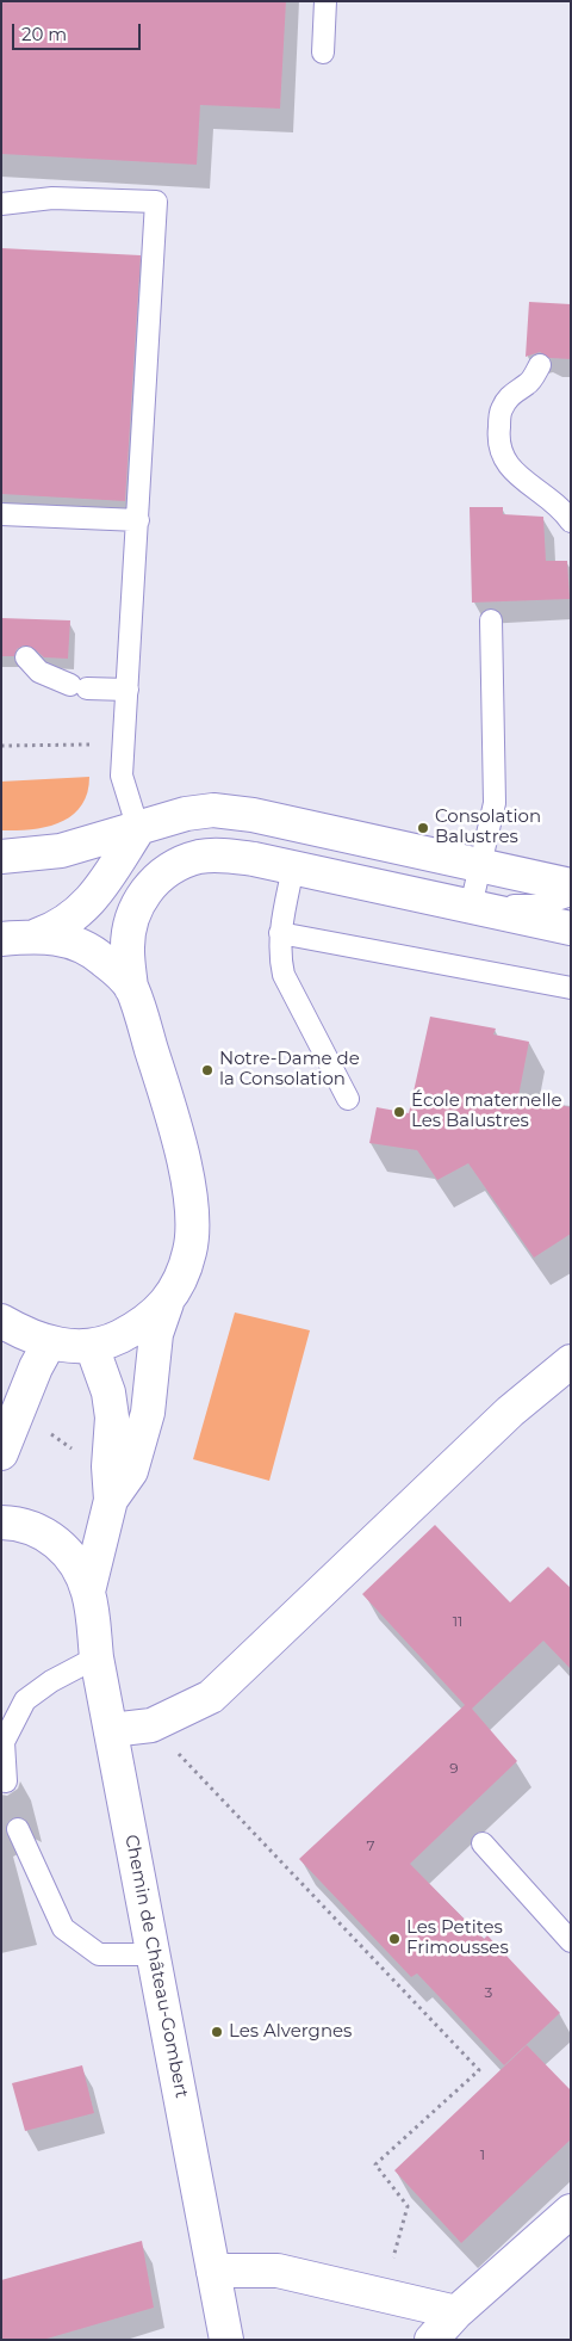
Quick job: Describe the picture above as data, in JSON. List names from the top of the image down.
{
  "streets": {
    "street": ["Chemin de Château-Gombert"]
  },
  "places": [
    "Consolation Balustres",
    "Notre-Dame de la Consolation",
    "École maternelle Les Balustres",
    "Les Petites Frimousses",
    "Les Alvergnes"
  ],
  "house_numbers": [
    "11",
    "9",
    "7",
    "3",
    "1"
  ],
  "scale_bar": "20 m"
}
